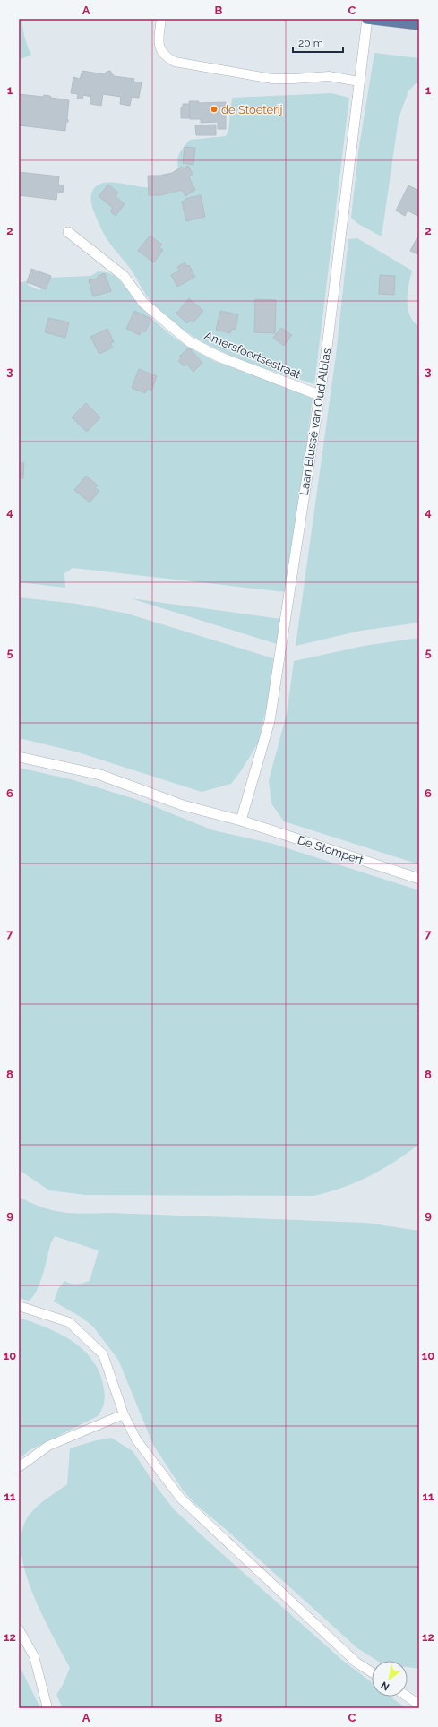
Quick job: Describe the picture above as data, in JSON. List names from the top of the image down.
{
  "streets": {
    "street": ["Amersfoortsestraat", "Laan Blussé van Oud Alblas", "De Stompert"]
  },
  "crossings": [
    ["Amersfoortsestraat", "Laan Blussé van Oud Alblas"],
    ["Laan Blussé van Oud Alblas", "De Stompert"]
  ],
  "places": ["de Stoeterij"],
  "scale_bar": "20 m",
  "north": "bottom left",
  "grid": {
    "columns": ["A", "B", "C"],
    "rows": [
      "1",
      "2",
      "3",
      "4",
      "5",
      "6",
      "7",
      "8",
      "9",
      "10",
      "11",
      "12"
    ]
  }
}
